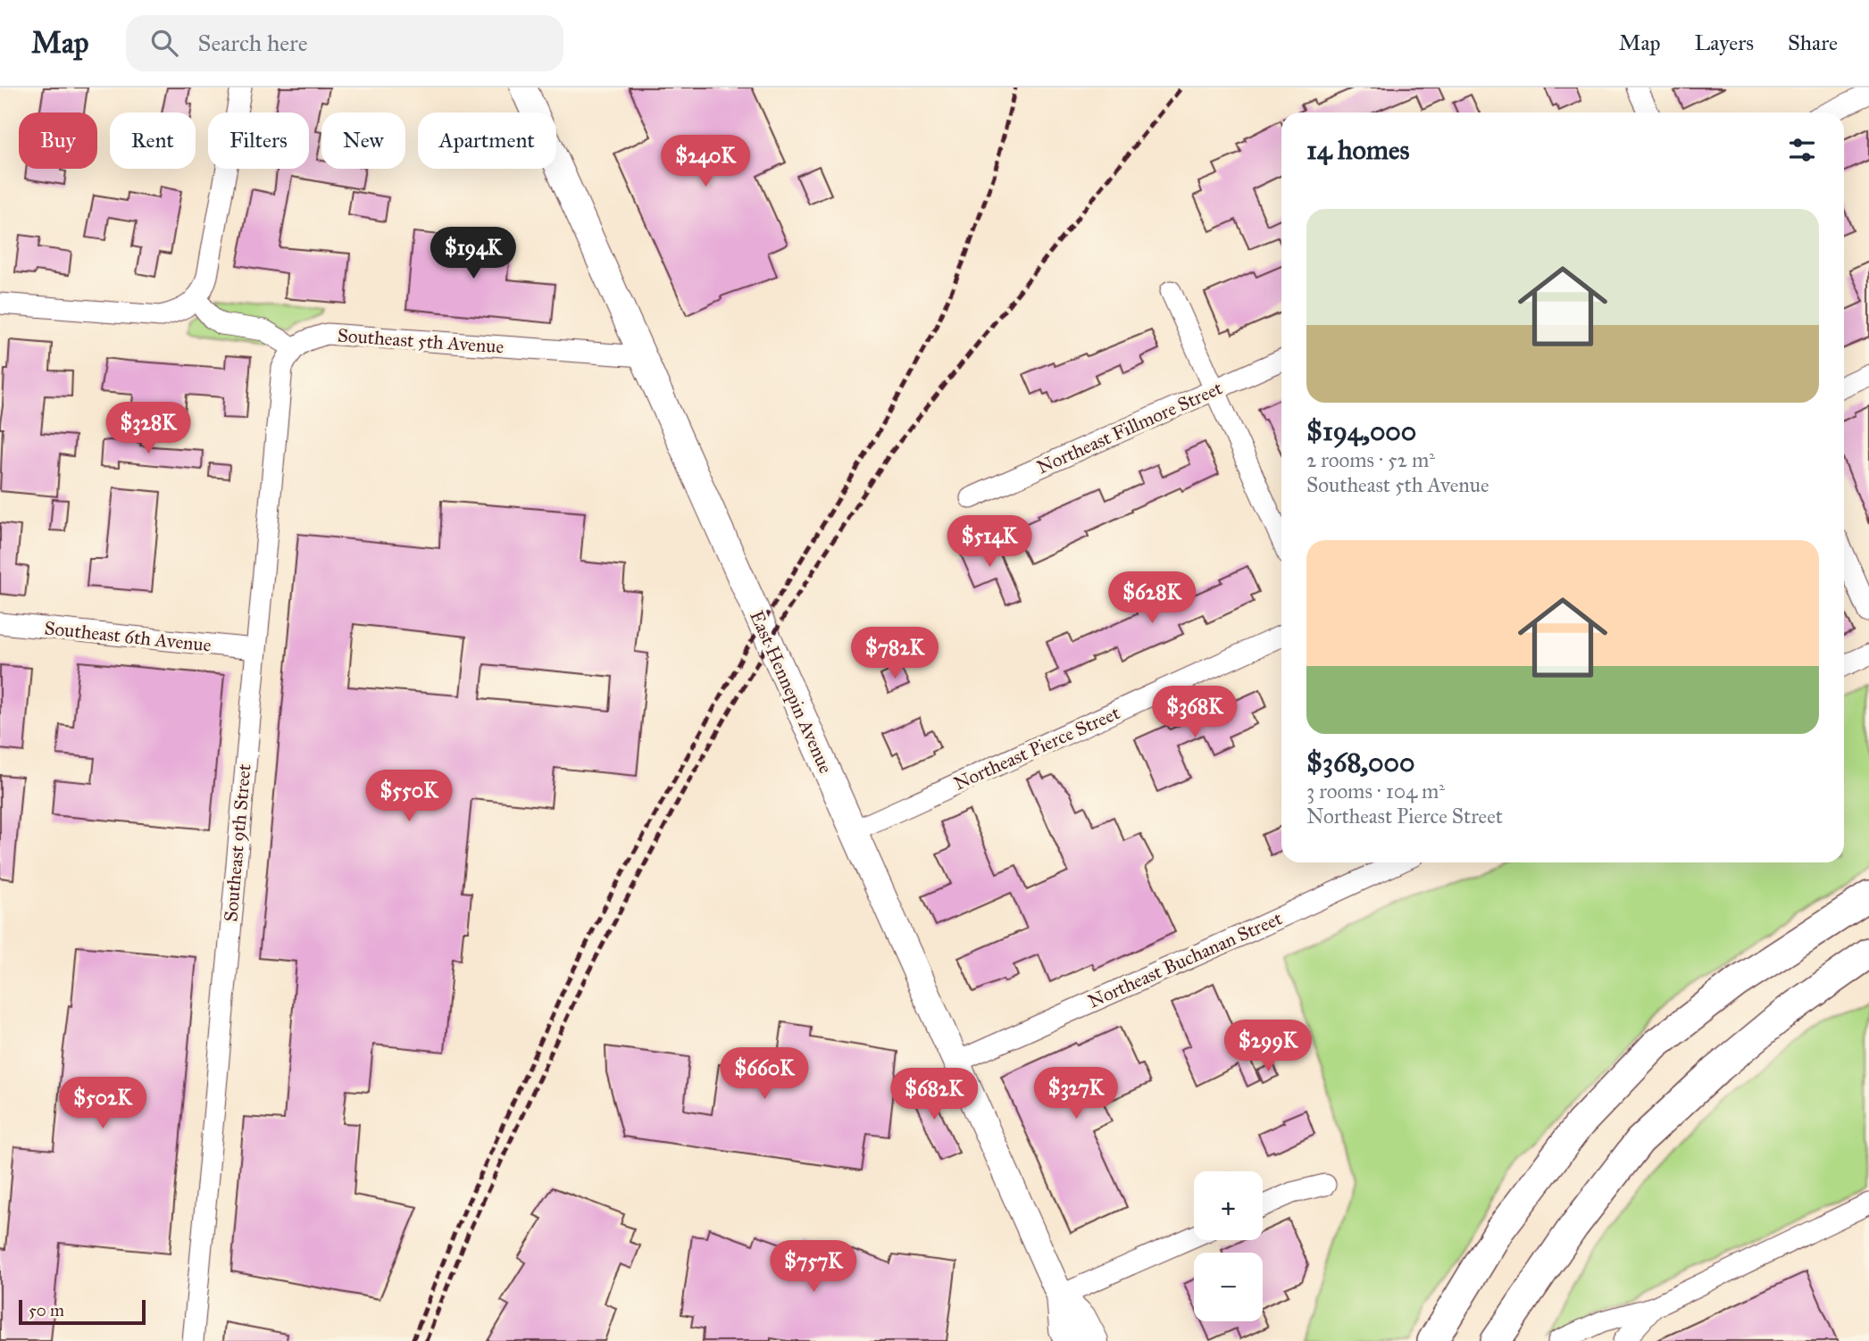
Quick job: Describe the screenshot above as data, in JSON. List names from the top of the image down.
{
  "streets": {
    "main road": ["East Hennepin Avenue"],
    "street": [
      "Southeast 5th Avenue",
      "Northeast Fillmore Street",
      "Southeast 6th Avenue",
      "Northeast Pierce Street",
      "Southeast 9th Street",
      "Northeast Buchanan Street"
    ]
  },
  "crossings": [
    ["Southeast 5th Avenue", "East Hennepin Avenue"],
    ["Southeast 5th Avenue", "Southeast 9th Street"],
    ["Southeast 6th Avenue", "Southeast 9th Street"],
    ["East Hennepin Avenue", "Northeast Pierce Street"],
    ["East Hennepin Avenue", "Northeast Buchanan Street"]
  ],
  "scale_bar": "50 m",
  "page": {
    "header": "Map",
    "search": "Search here",
    "nav": ["Map", "Layers", "Share"],
    "chip": [
      "Buy",
      "Rent",
      "Filters",
      "New",
      "Apartment"
    ],
    "heading": "14 homes",
    "price": [
      "$240K",
      "$194K",
      "$328K",
      "$514K",
      "$628K",
      "$782K",
      "$368K",
      "$550K",
      "$299K",
      "$660K",
      "$327K",
      "$682K",
      "$502K",
      "$757K"
    ],
    "list": [
      {
        "name": "$194,000",
        "note": "2 rooms · 52 m² · Southeast 5th Avenue"
      },
      {
        "name": "$368,000",
        "note": "3 rooms · 104 m² · Northeast Pierce Street"
      }
    ],
    "map_buttons": ["+", "−"],
    "scale": "50 m"
  }
}
